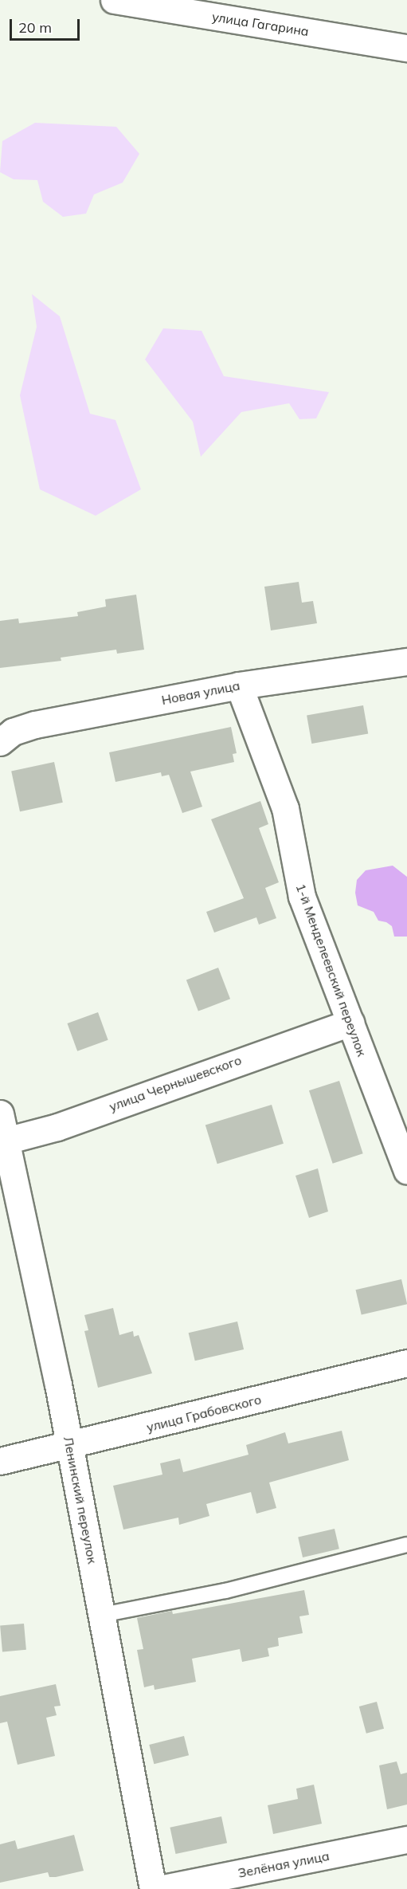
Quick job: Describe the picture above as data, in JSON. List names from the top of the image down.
{
  "streets": {
    "street": [
      "улица Гагарина",
      "Новая улица",
      "1-й Менделеевский переулок",
      "улица Чернышевского",
      "улица Грабовского",
      "Ленинский переулок",
      "Зелёная улица"
    ]
  },
  "crossings": [
    ["Новая улица", "1-й Менделеевский переулок"],
    ["1-й Менделеевский переулок", "улица Чернышевского"],
    ["улица Чернышевского", "Ленинский переулок"],
    ["улица Грабовского", "Ленинский переулок"]
  ],
  "scale_bar": "20 m"
}
